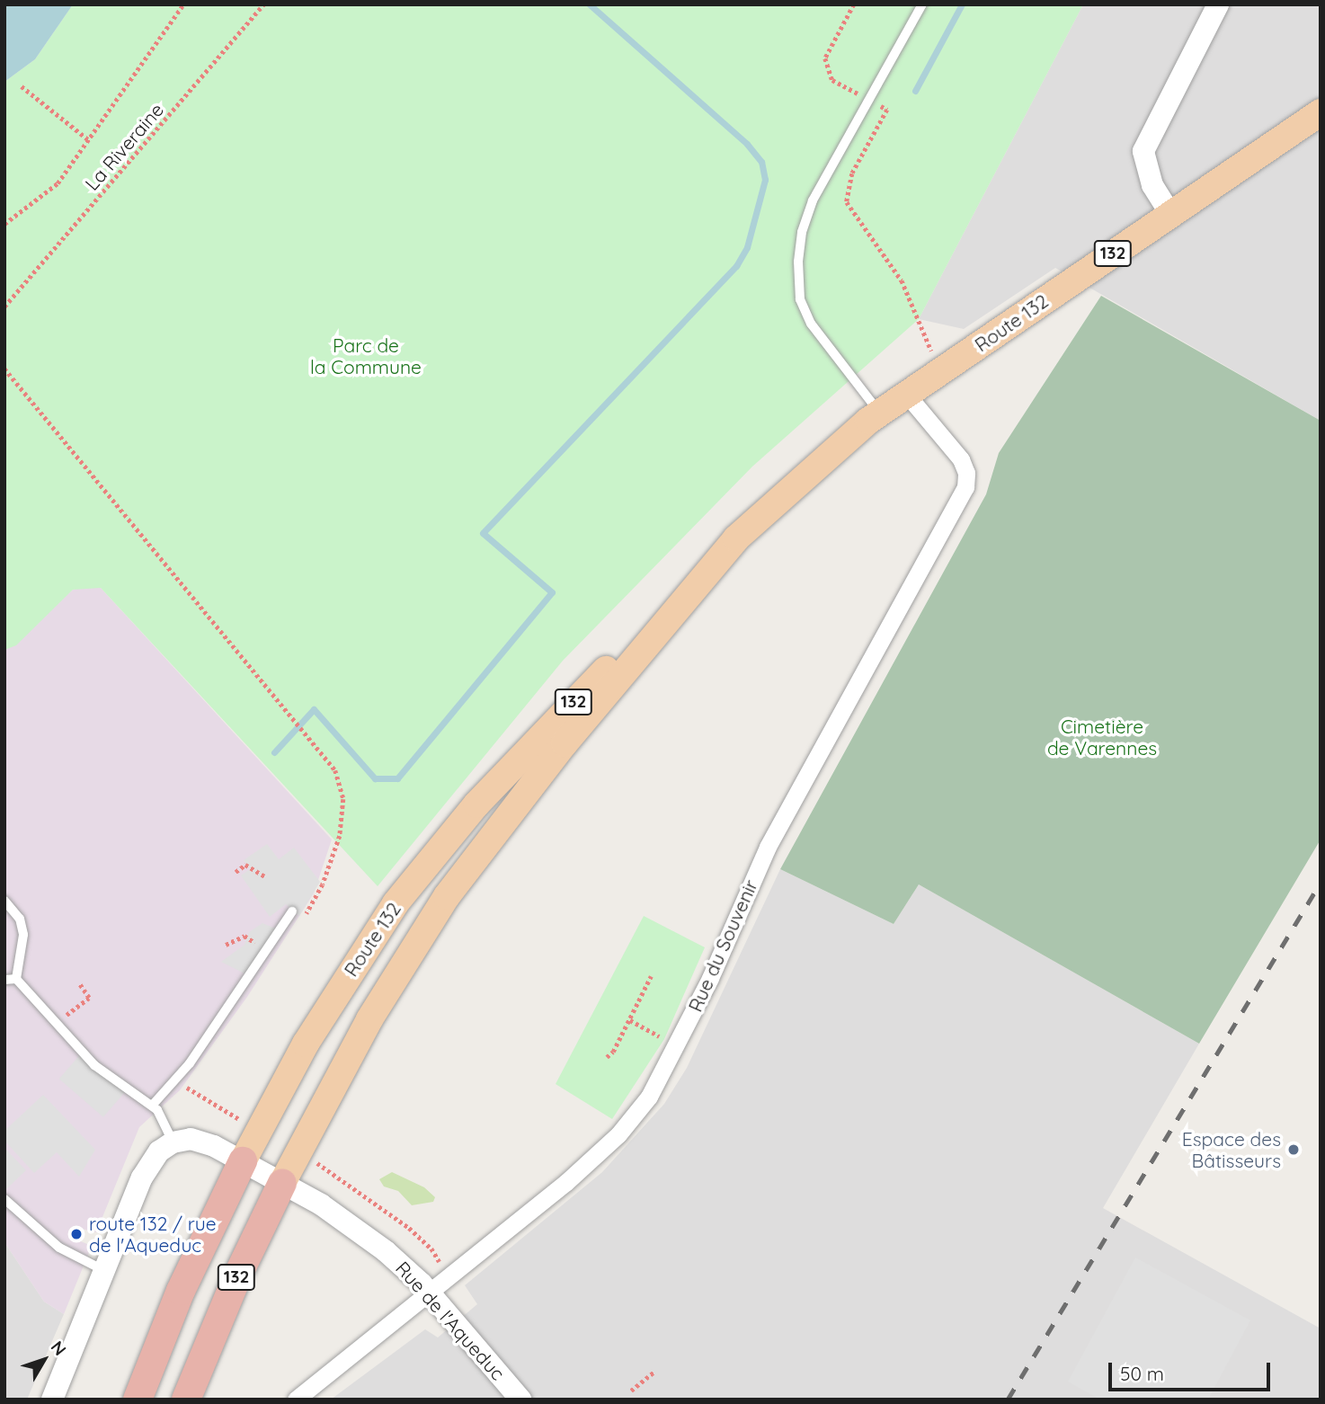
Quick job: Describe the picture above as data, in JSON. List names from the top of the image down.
{
  "streets": {
    "highway": ["132", "Route 132"],
    "street": ["Rue du Souvenir", "Rue de l'Aqueduc"],
    "path": ["La Riveraine"]
  },
  "crossings": [
    ["Route 132", "Rue du Souvenir"],
    ["Route 132", "Rue de l'Aqueduc"],
    ["Rue du Souvenir", "Rue de l'Aqueduc"]
  ],
  "parks": ["Parc de la Commune", "Cimetière de Varennes"],
  "places": ["Espace des Bâtisseurs", "route 132 / rue de l'Aqueduc"],
  "scale_bar": "50 m",
  "north": "top right"
}
